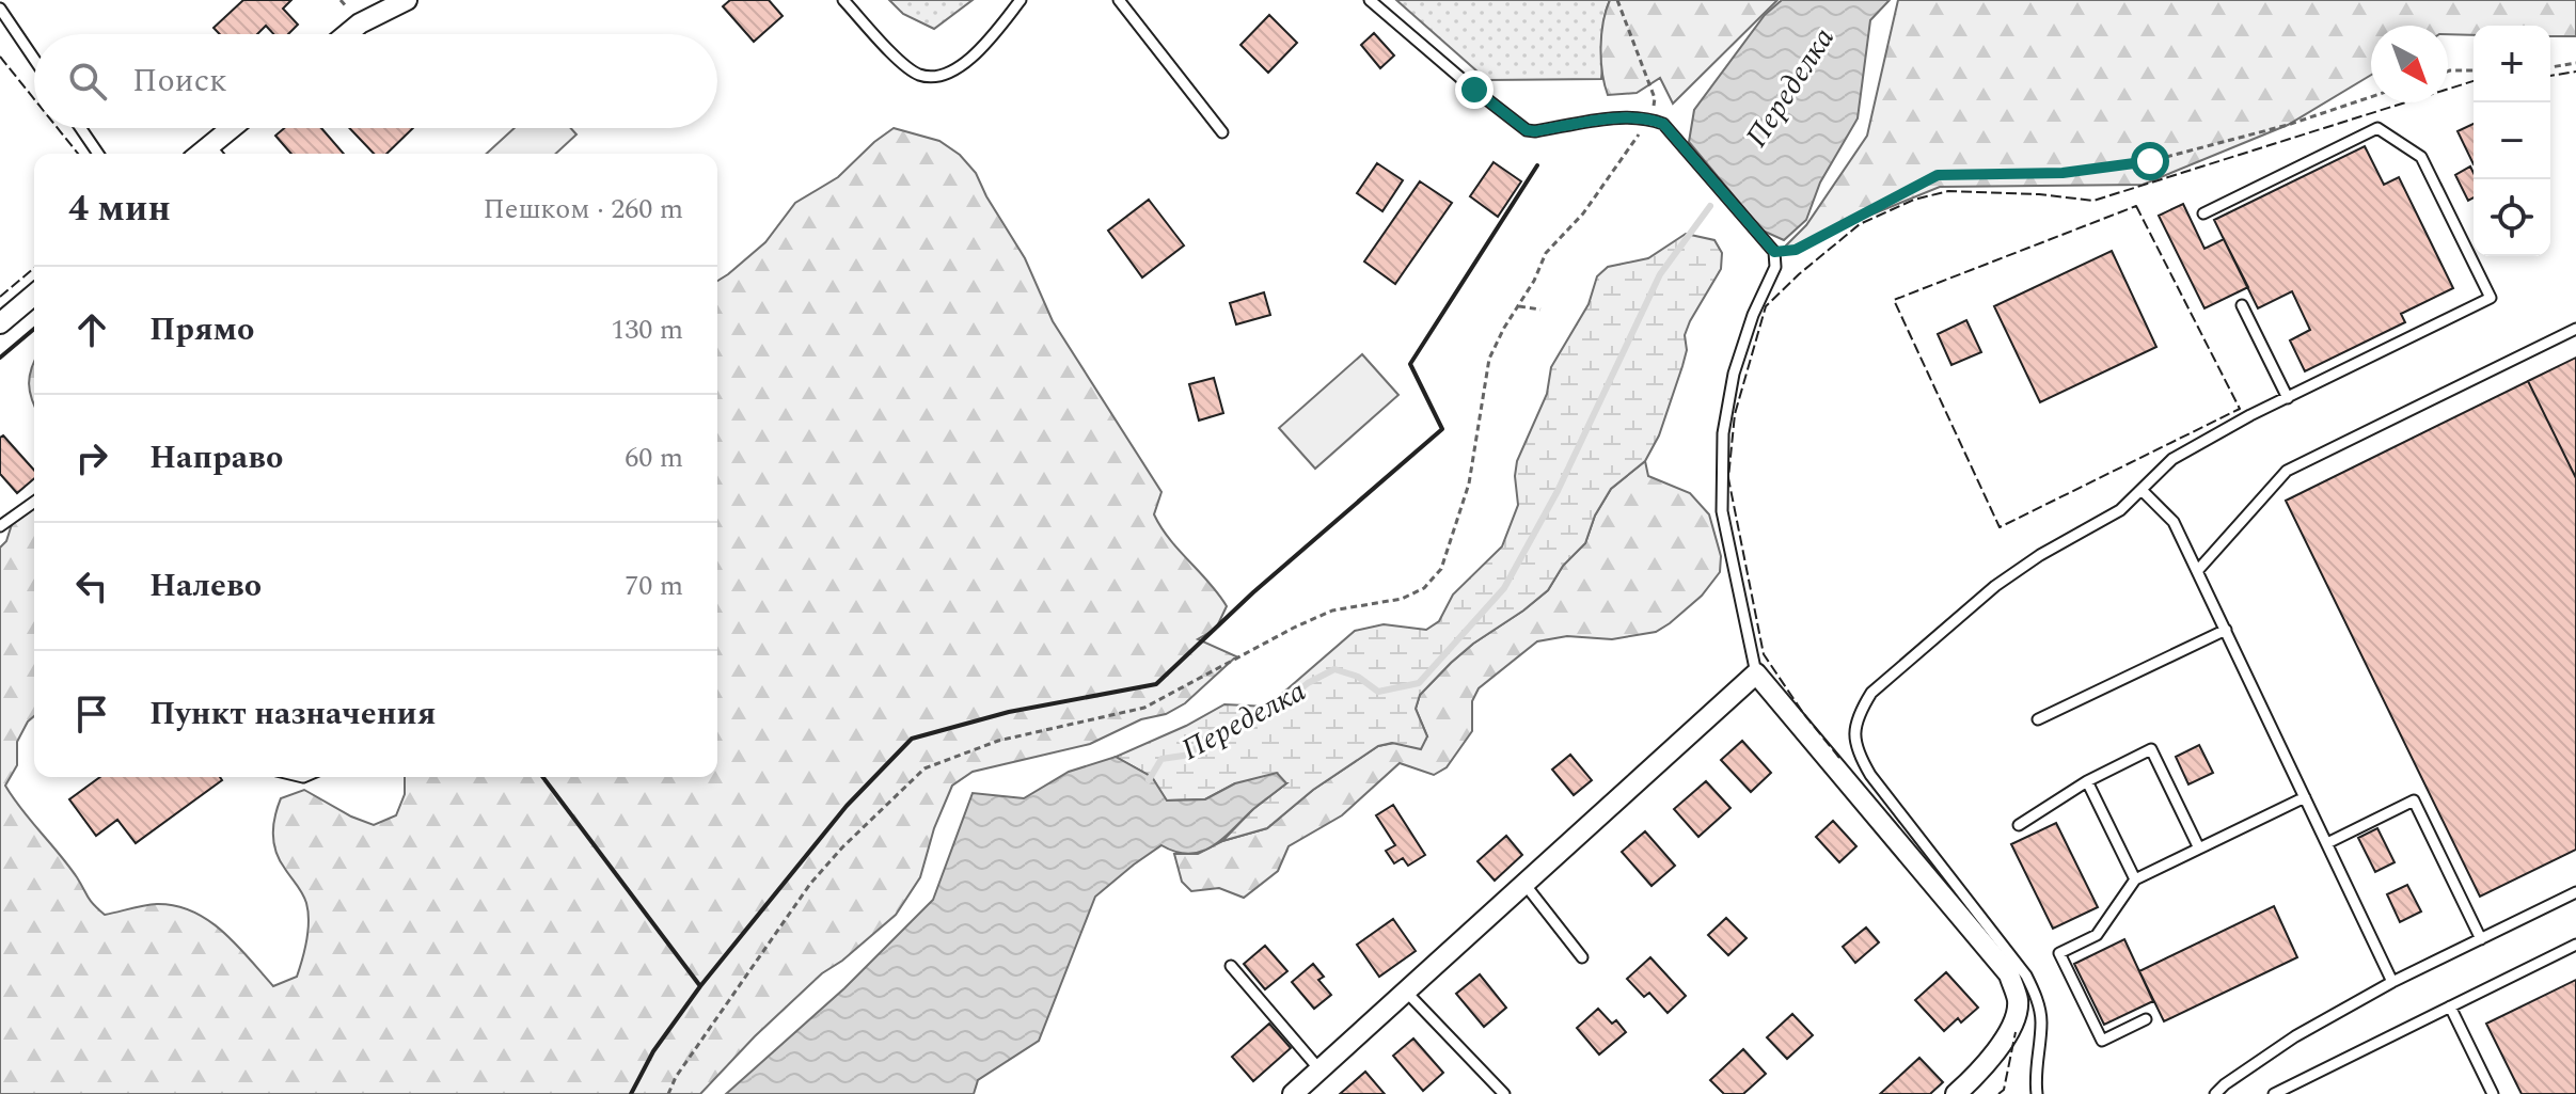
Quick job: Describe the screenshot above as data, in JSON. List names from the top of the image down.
{
  "water": ["Переделка"],
  "north": "bottom right",
  "page": {
    "map_buttons": ["+", "−"],
    "search": "Поиск",
    "heading": ["4 мин", "Пешком · 260 m"],
    "list": [
      ["Прямо", "130 m"],
      ["Направо", "60 m"],
      ["Налево", "70 m"],
      "Пункт назначения"
    ]
  }
}
